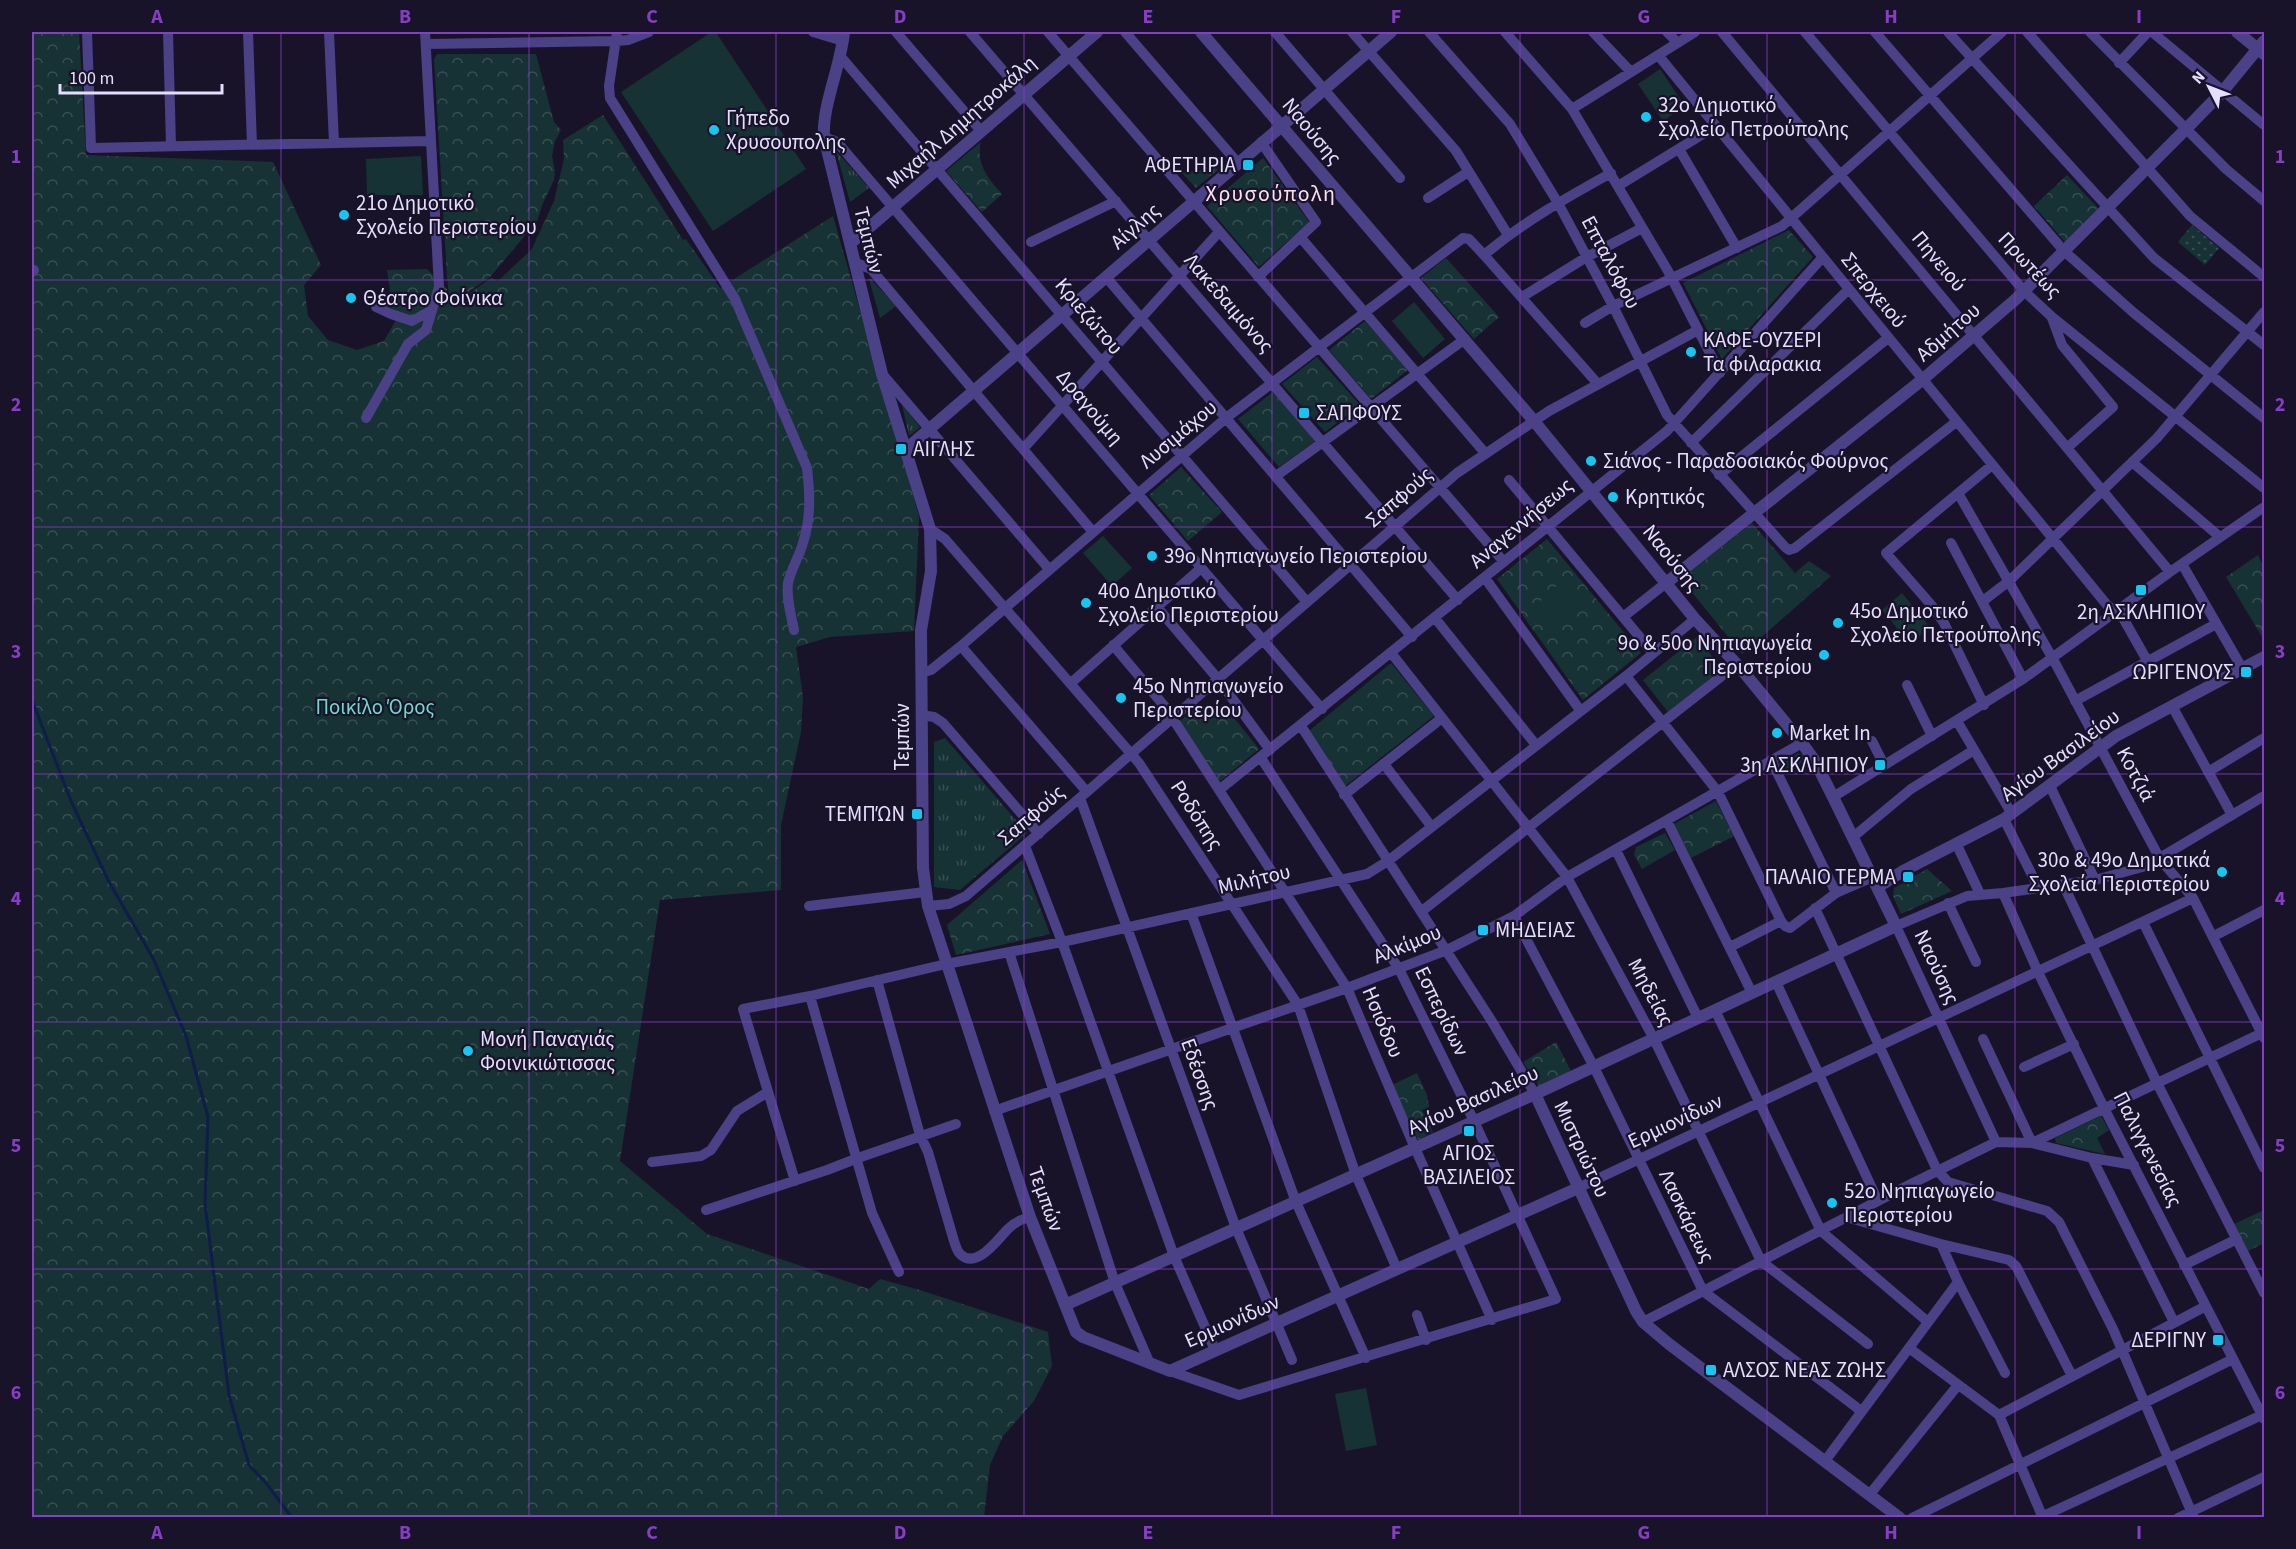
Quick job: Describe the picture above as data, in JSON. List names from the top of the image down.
{
  "streets": {
    "street": [
      "Μιχαήλ Δημητροκάλη",
      "Ναούσης",
      "Αίγλης",
      "Τεμπών",
      "Πηνειού",
      "Επταλόφου",
      "Πρωτέως",
      "Σπερχειού",
      "Λακεδαιμόνος",
      "Κριεζώτου",
      "Αδμήτου",
      "Δραγούμη",
      "Λυσιμάχου",
      "Σαπφούς",
      "Αναγεννήσεως",
      "Αγίου Βασιλείου",
      "Κοτζιά",
      "Ροδόπης",
      "Μιλήτου",
      "Αλκίμου",
      "Μηδείας",
      "Εσπερίδων",
      "Ησιόδου",
      "Εδέσσης",
      "Ερμιονίδων",
      "Μιστριώτου",
      "Παλιγγενεσίας",
      "Λασκάρεως"
    ]
  },
  "crossings": [
    ["Μιχαήλ Δημητροκάλη", "Τεμπών"],
    ["Μιχαήλ Δημητροκάλη", "Λακεδαιμόνος"],
    ["Μιχαήλ Δημητροκάλη", "Κριεζώτου"],
    ["Μιχαήλ Δημητροκάλη", "Δραγούμη"],
    ["Ναούσης", "Αίγλης"],
    ["Ναούσης", "Αδμήτου"],
    ["Ναούσης", "Λυσιμάχου"],
    ["Ναούσης", "Σαπφούς"],
    ["Ναούσης", "Αναγεννήσεως"],
    ["Ναούσης", "Αγίου Βασιλείου"],
    ["Ναούσης", "Μιλήτου"],
    ["Ναούσης", "Αλκίμου"],
    ["Ναούσης", "Ερμιονίδων"],
    ["Αίγλης", "Τεμπών"],
    ["Αίγλης", "Λακεδαιμόνος"],
    ["Αίγλης", "Κριεζώτου"],
    ["Αίγλης", "Δραγούμη"],
    ["Τεμπών", "Κριεζώτου"],
    ["Τεμπών", "Δραγούμη"],
    ["Τεμπών", "Λυσιμάχου"],
    ["Τεμπών", "Σαπφούς"],
    ["Τεμπών", "Αγίου Βασιλείου"],
    ["Τεμπών", "Ροδόπης"],
    ["Τεμπών", "Μιλήτου"],
    ["Τεμπών", "Αλκίμου"],
    ["Τεμπών", "Ερμιονίδων"],
    ["Πηνειού", "Αδμήτου"],
    ["Επταλόφου", "Σπερχειού"],
    ["Επταλόφου", "Αδμήτου"],
    ["Επταλόφου", "Σαπφούς"],
    ["Επταλόφου", "Αναγεννήσεως"],
    ["Πρωτέως", "Αδμήτου"],
    ["Σπερχειού", "Αδμήτου"],
    ["Σπερχειού", "Αναγεννήσεως"],
    ["Λακεδαιμόνος", "Λυσιμάχου"],
    ["Λακεδαιμόνος", "Σαπφούς"],
    ["Λακεδαιμόνος", "Αναγεννήσεως"],
    ["Κριεζώτου", "Λυσιμάχου"],
    ["Κριεζώτου", "Σαπφούς"],
    ["Δραγούμη", "Λυσιμάχου"],
    ["Δραγούμη", "Σαπφούς"],
    ["Δραγούμη", "Αναγεννήσεως"],
    ["Λυσιμάχου", "Ροδόπης"],
    ["Λυσιμάχου", "Εδέσσης"],
    ["Σαπφούς", "Ροδόπης"],
    ["Σαπφούς", "Ησιόδου"],
    ["Σαπφούς", "Εδέσσης"],
    ["Αναγεννήσεως", "Μηδείας"],
    ["Αναγεννήσεως", "Εσπερίδων"],
    ["Αναγεννήσεως", "Ησιόδου"],
    ["Αναγεννήσεως", "Μιστριώτου"],
    ["Αγίου Βασιλείου", "Κοτζιά"],
    ["Αγίου Βασιλείου", "Ροδόπης"],
    ["Αγίου Βασιλείου", "Μηδείας"],
    ["Αγίου Βασιλείου", "Εσπερίδων"],
    ["Αγίου Βασιλείου", "Ησιόδου"],
    ["Αγίου Βασιλείου", "Εδέσσης"],
    ["Αγίου Βασιλείου", "Μιστριώτου"],
    ["Αγίου Βασιλείου", "Λασκάρεως"],
    ["Κοτζιά", "Ερμιονίδων"],
    ["Ροδόπης", "Μιλήτου"],
    ["Ροδόπης", "Αλκίμου"],
    ["Ροδόπης", "Ερμιονίδων"],
    ["Μιλήτου", "Μηδείας"],
    ["Μιλήτου", "Εσπερίδων"],
    ["Μιλήτου", "Ησιόδου"],
    ["Μιλήτου", "Εδέσσης"],
    ["Μιλήτου", "Μιστριώτου"],
    ["Αλκίμου", "Μηδείας"],
    ["Αλκίμου", "Εσπερίδων"],
    ["Αλκίμου", "Ησιόδου"],
    ["Αλκίμου", "Εδέσσης"],
    ["Αλκίμου", "Μιστριώτου"],
    ["Αλκίμου", "Λασκάρεως"],
    ["Μηδείας", "Ερμιονίδων"],
    ["Εσπερίδων", "Ησιόδου"],
    ["Εσπερίδων", "Ερμιονίδων"],
    ["Ησιόδου", "Ερμιονίδων"],
    ["Εδέσσης", "Ερμιονίδων"],
    ["Ερμιονίδων", "Μιστριώτου"],
    ["Ερμιονίδων", "Παλιγγενεσίας"],
    ["Ερμιονίδων", "Λασκάρεως"]
  ],
  "districts": ["Χρυσούπολη"],
  "parks": ["Ποικίλο Όρος"],
  "places": {
    "other": [
      "32ο Δημοτικό Σχολείο Πετρούπολης",
      "Γήπεδο Χρυσουπολης",
      "21ο Δημοτικό Σχολείο Περιστερίου",
      "Θέατρο Φοίνικα",
      "ΚΑΦΕ-ΟΥΖΕΡΙ Τα φιλαρακια",
      "Σιάνος - Παραδοσιακός Φούρνος",
      "Κρητικός",
      "39ο Νηπιαγωγείο Περιστερίου",
      "40ο Δημοτικό Σχολείο Περιστερίου",
      "45ο Δημοτικό Σχολείο Πετρούπολης",
      "9ο & 50ο Νηπιαγωγεία Περιστερίου",
      "45ο Νηπιαγωγείο Περιστερίου",
      "Market In",
      "30ο & 49ο Δημοτικά Σχολεία Περιστερίου",
      "Μονή Παναγιάς Φοινικιώτισσας",
      "52ο Νηπιαγωγείο Περιστερίου"
    ],
    "transit": [
      "ΑΦΕΤΗΡΙΑ",
      "ΣΑΠΦΟΥΣ",
      "ΑΙΓΛΗΣ",
      "2η ΑΣΚΛΗΠΙΟΥ",
      "ΩΡΙΓΕΝΟΥΣ",
      "3η ΑΣΚΛΗΠΙΟΥ",
      "ΤΕΜΠΏΝ",
      "ΠΑΛΑΙΟ ΤΕΡΜΑ",
      "ΜΗΔΕΙΑΣ",
      "ΑΓΙΟΣ ΒΑΣΙΛΕΙΟΣ",
      "ΔΕΡΙΓΝΥ",
      "ΑΛΣΟΣ ΝΕΑΣ ΖΩΗΣ"
    ]
  },
  "scale_bar": "100 m",
  "north": "top left",
  "grid": {
    "columns": [
      "A",
      "B",
      "C",
      "D",
      "E",
      "F",
      "G",
      "H",
      "I"
    ],
    "rows": [
      "1",
      "2",
      "3",
      "4",
      "5",
      "6"
    ]
  }
}
